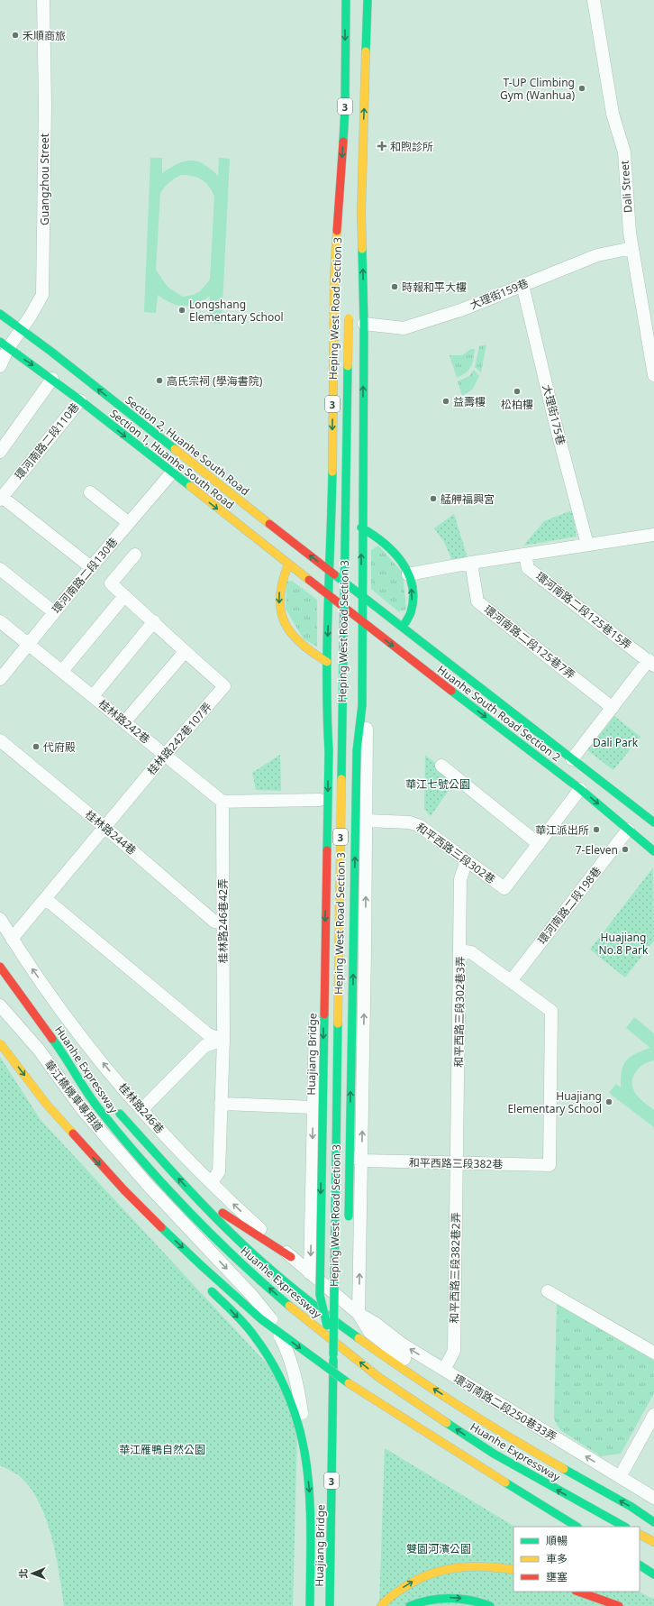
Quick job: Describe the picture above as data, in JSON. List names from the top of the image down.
{
  "streets": {
    "main road": [
      "3",
      "Heping West Road Section 3",
      "Section 2, Huanhe South Road",
      "Section 1, Huanhe South Road",
      "Huanhe South Road Section 2",
      "Huajiang Bridge",
      "Huanhe Expressway"
    ],
    "street": [
      "Guangzhou Street",
      "Dali Street",
      "大理街159巷",
      "大理街175巷",
      "環河南路二段110巷",
      "環河南路二段130巷",
      "環河南路二段125巷15弄",
      "環河南路二段125巷7弄",
      "桂林路242巷",
      "桂林路242巷107弄",
      "桂林路244巷",
      "和平西路三段302巷",
      "環河南路二段198巷",
      "桂林路246巷42弄",
      "和平西路三段302巷3弄",
      "華江橋機車專用道",
      "桂林路246巷",
      "和平西路三段382巷",
      "和平西路三段382巷2弄",
      "環河南路二段250巷33弄"
    ]
  },
  "crossings": [
    ["Guangzhou Street", "Section 2, Huanhe South Road"],
    ["Guangzhou Street", "Section 1, Huanhe South Road"],
    ["Dali Street", "大理街159巷"],
    ["大理街159巷", "Heping West Road Section 3"],
    ["大理街159巷", "大理街175巷"],
    ["Heping West Road Section 3", "Section 2, Huanhe South Road"],
    ["Heping West Road Section 3", "Section 1, Huanhe South Road"],
    ["Heping West Road Section 3", "Huanhe South Road Section 2"],
    ["Heping West Road Section 3", "和平西路三段302巷"],
    ["Heping West Road Section 3", "Huajiang Bridge"],
    ["Heping West Road Section 3", "桂林路246巷"],
    ["Heping West Road Section 3", "和平西路三段382巷"],
    ["Heping West Road Section 3", "環河南路二段250巷33弄"],
    ["環河南路二段110巷", "Section 1, Huanhe South Road"],
    ["Section 2, Huanhe South Road", "Huanhe South Road Section 2"],
    ["Section 1, Huanhe South Road", "環河南路二段130巷"],
    ["Section 1, Huanhe South Road", "Huanhe South Road Section 2"],
    ["環河南路二段130巷", "桂林路242巷"],
    ["Huanhe South Road Section 2", "和平西路三段302巷"],
    ["Huanhe South Road Section 2", "環河南路二段198巷"],
    ["桂林路242巷", "桂林路242巷107弄"],
    ["桂林路242巷", "桂林路246巷42弄"],
    ["桂林路242巷107弄", "桂林路244巷"],
    ["桂林路242巷107弄", "桂林路246巷"],
    ["桂林路244巷", "桂林路246巷42弄"],
    ["和平西路三段302巷", "和平西路三段302巷3弄"],
    ["環河南路二段198巷", "和平西路三段382巷"],
    ["桂林路246巷42弄", "桂林路246巷"],
    ["和平西路三段302巷3弄", "和平西路三段382巷"],
    ["和平西路三段302巷3弄", "和平西路三段382巷2弄"],
    ["桂林路246巷", "環河南路二段250巷33弄"],
    ["和平西路三段382巷", "和平西路三段382巷2弄"],
    ["和平西路三段382巷2弄", "環河南路二段250巷33弄"]
  ],
  "one_way": [
    "Section 2, Huanhe South Road",
    "Section 1, Huanhe South Road",
    "Huajiang Bridge",
    "華江橋機車專用道"
  ],
  "parks": [
    "Dali Park",
    "華江七號公園",
    "Huajiang No.8 Park",
    "華江雁鴨自然公園",
    "雙園河濱公園"
  ],
  "places": {
    "other": [
      "禾順商旅",
      "T-UP Climbing Gym (Wanhua)",
      "時報和平大樓",
      "Longshang Elementary School",
      "高氏宗祠 (學海書院)",
      "松柏樓",
      "益壽樓",
      "艋舺福興宮",
      "代府殿",
      "華江派出所",
      "7-Eleven",
      "Huajiang Elementary School"
    ],
    "health": ["和煦診所"]
  },
  "legend": ["順暢", "車多", "壅塞"],
  "north": "left"
}
